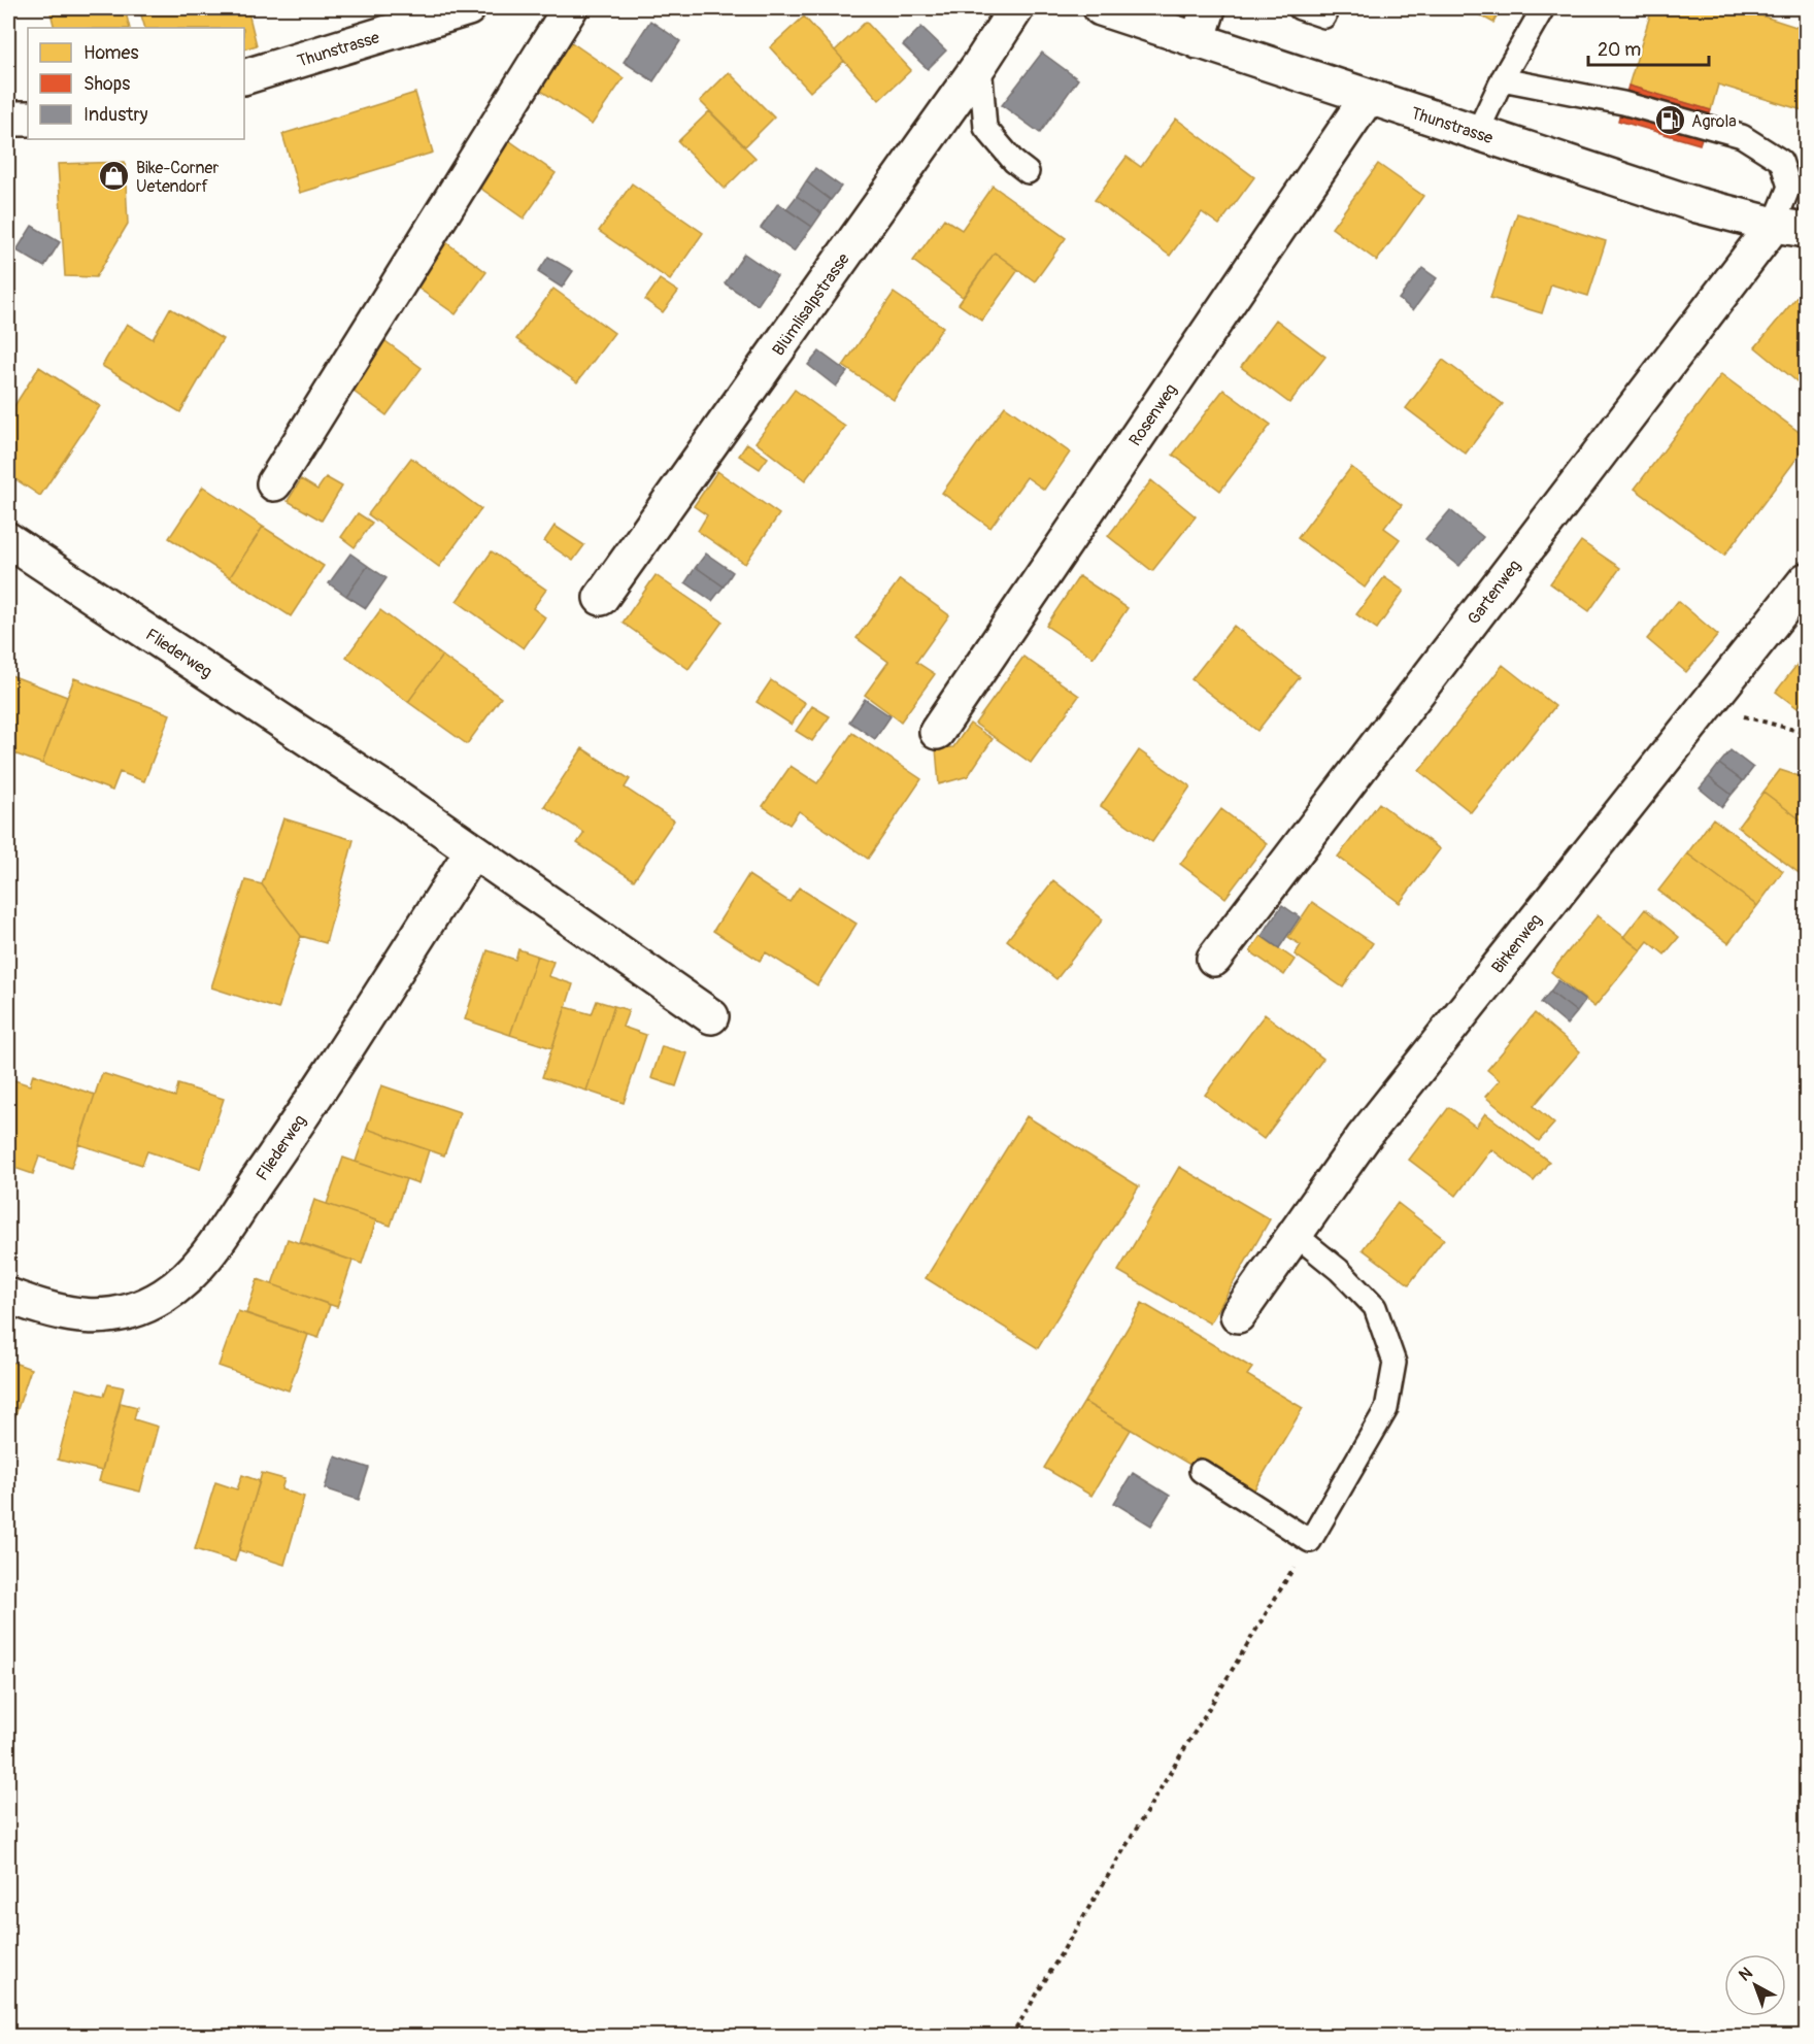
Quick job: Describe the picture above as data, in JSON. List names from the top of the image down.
{
  "streets": {
    "street": [
      "Thunstrasse",
      "Blümlisalpstrasse",
      "Rosenweg",
      "Gartenweg",
      "Fliederweg",
      "Birkenweg"
    ]
  },
  "crossings": [
    ["Thunstrasse", "Rosenweg"],
    ["Thunstrasse", "Gartenweg"]
  ],
  "places": {
    "fuel station": ["Agrola"],
    "shop": ["Bike-Corner Uetendorf"]
  },
  "legend": ["Homes", "Shops", "Industry"],
  "scale_bar": "20 m",
  "north": "top left"
}
